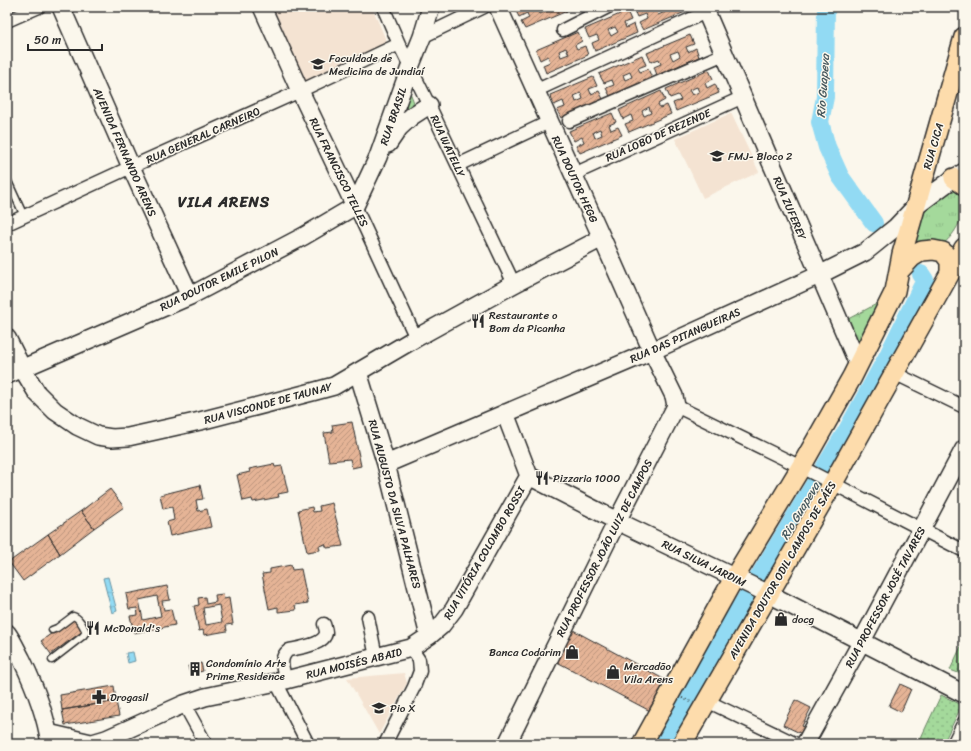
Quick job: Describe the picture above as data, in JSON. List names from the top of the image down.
{
  "streets": {
    "main road": ["RUA CICA", "AVENIDA DOUTOR ODIL CAMPOS DE SÁES"],
    "street": [
      "RUA BRASIL",
      "RUA GENERAL CARNEIRO",
      "RUA LOBO DE REZENDE",
      "RUA WATELLY",
      "AVENIDA FERNANDO ARENS",
      "RUA FRANCISCO TELLES",
      "RUA DOUTOR HEGG",
      "RUA ZUFEREY",
      "RUA DOUTOR EMILE PILON",
      "RUA DAS PITANGUEIRAS",
      "RUA VISCONDE DE TAUNAY",
      "RUA AUGUSTO DA SILVA PALHARES",
      "RUA PROFESSOR JOÃO LUIZ DE CAMPOS",
      "RUA VITÓRIA COLOMBO ROSSI",
      "RUA SILVA JARDIM",
      "RUA PROFESSOR JOSÉ TAVARES",
      "RUA MOISÉS ABAID"
    ]
  },
  "crossings": [
    ["RUA BRASIL", "RUA WATELLY"],
    ["RUA GENERAL CARNEIRO", "RUA WATELLY"],
    ["RUA GENERAL CARNEIRO", "AVENIDA FERNANDO ARENS"],
    ["RUA GENERAL CARNEIRO", "RUA FRANCISCO TELLES"],
    ["RUA LOBO DE REZENDE", "RUA DOUTOR HEGG"],
    ["RUA LOBO DE REZENDE", "RUA ZUFEREY"],
    ["RUA WATELLY", "RUA VISCONDE DE TAUNAY"],
    ["RUA CICA", "RUA DAS PITANGUEIRAS"],
    ["RUA CICA", "AVENIDA DOUTOR ODIL CAMPOS DE SÁES"],
    ["AVENIDA FERNANDO ARENS", "RUA DOUTOR EMILE PILON"],
    ["RUA FRANCISCO TELLES", "RUA DOUTOR EMILE PILON"],
    ["RUA FRANCISCO TELLES", "RUA VISCONDE DE TAUNAY"],
    ["RUA DOUTOR HEGG", "RUA DAS PITANGUEIRAS"],
    ["RUA DOUTOR HEGG", "RUA VISCONDE DE TAUNAY"],
    ["RUA ZUFEREY", "RUA DAS PITANGUEIRAS"],
    ["RUA ZUFEREY", "AVENIDA DOUTOR ODIL CAMPOS DE SÁES"],
    ["RUA DOUTOR EMILE PILON", "RUA VISCONDE DE TAUNAY"],
    ["RUA DAS PITANGUEIRAS", "RUA AUGUSTO DA SILVA PALHARES"],
    ["RUA DAS PITANGUEIRAS", "RUA VITÓRIA COLOMBO ROSSI"],
    ["RUA VISCONDE DE TAUNAY", "RUA AUGUSTO DA SILVA PALHARES"],
    ["RUA AUGUSTO DA SILVA PALHARES", "RUA VITÓRIA COLOMBO ROSSI"],
    ["RUA PROFESSOR JOÃO LUIZ DE CAMPOS", "RUA SILVA JARDIM"],
    ["RUA VITÓRIA COLOMBO ROSSI", "RUA SILVA JARDIM"],
    ["RUA VITÓRIA COLOMBO ROSSI", "RUA MOISÉS ABAID"],
    ["RUA SILVA JARDIM", "AVENIDA DOUTOR ODIL CAMPOS DE SÁES"],
    ["RUA SILVA JARDIM", "RUA PROFESSOR JOSÉ TAVARES"]
  ],
  "districts": ["VILA ARENS"],
  "water": ["Rio Guapeva"],
  "places": {
    "school or university": ["Faculdade de Medicina de Jundiaí", "FMJ- Bloco 2", "Pio X"],
    "restaurant": ["Restaurante o Bom da Picanha", "Pizzaria 1000", "McDonald's"],
    "shop": ["docg", "Banca Codarim", "Mercadão Vila Arens"],
    "building": ["Condomínio Arte Prime Residence"],
    "pharmacy": ["Drogasil"]
  },
  "scale_bar": "50 m"
}
